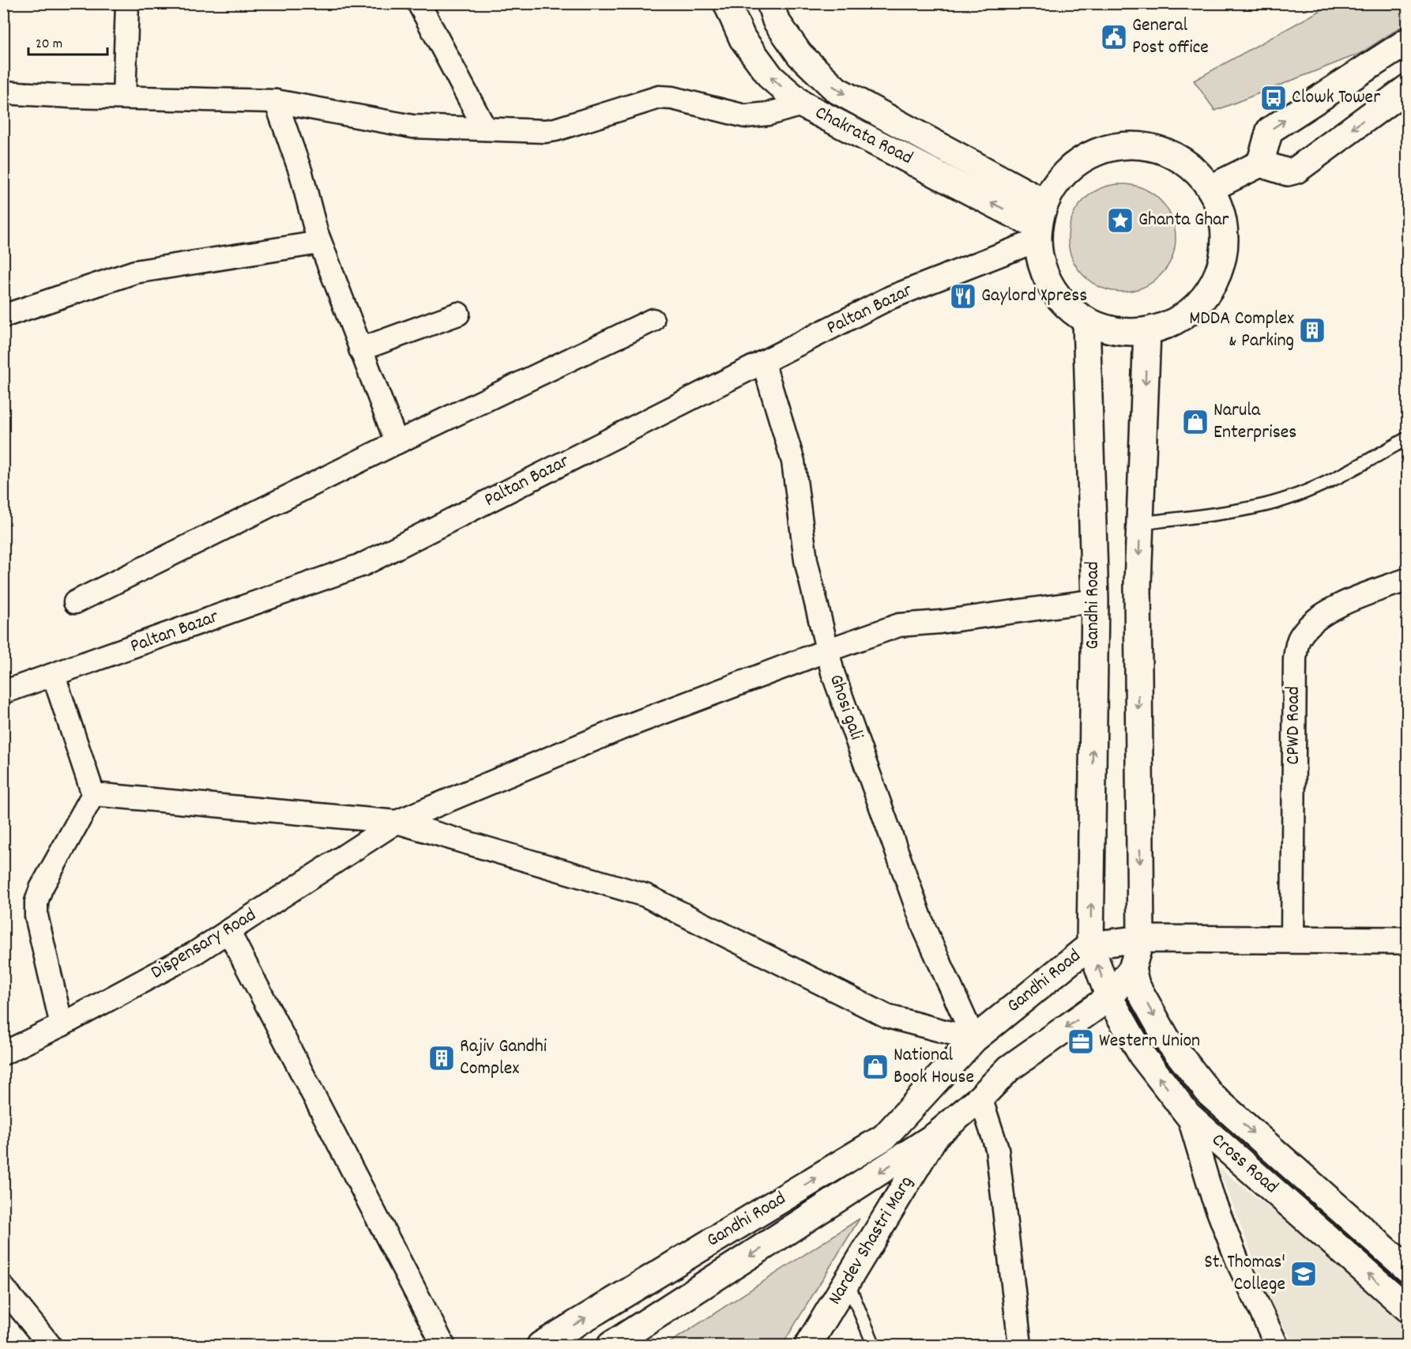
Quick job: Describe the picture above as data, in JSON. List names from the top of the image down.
{
  "streets": {
    "main road": [
      "Chakrata Road",
      "Gandhi Road",
      "Cross Road",
      "Nardev Shastri Marg"
    ],
    "street": [
      "Paltan Bazar",
      "Ghosi gali",
      "CPWD Road",
      "Dispensary Road"
    ]
  },
  "crossings": [
    ["Chakrata Road", "Paltan Bazar"],
    ["Paltan Bazar", "Ghosi gali"],
    ["Gandhi Road", "Ghosi gali"],
    ["Gandhi Road", "Dispensary Road"],
    ["Gandhi Road", "Cross Road"],
    ["Gandhi Road", "Nardev Shastri Marg"],
    ["Ghosi gali", "Dispensary Road"]
  ],
  "places": {
    "public building": ["General Post office"],
    "bus stop": ["Clowk Tower"],
    "place": ["Ghanta Ghar"],
    "restaurant": ["Gaylord Xpress"],
    "building": ["MDDA Complex & Parking", "Rajiv Gandhi Complex"],
    "shop": ["Narula Enterprises", "National Book House"],
    "office": ["Western Union"],
    "school or university": ["St. Thomas' College"]
  },
  "scale_bar": "20 m"
}
